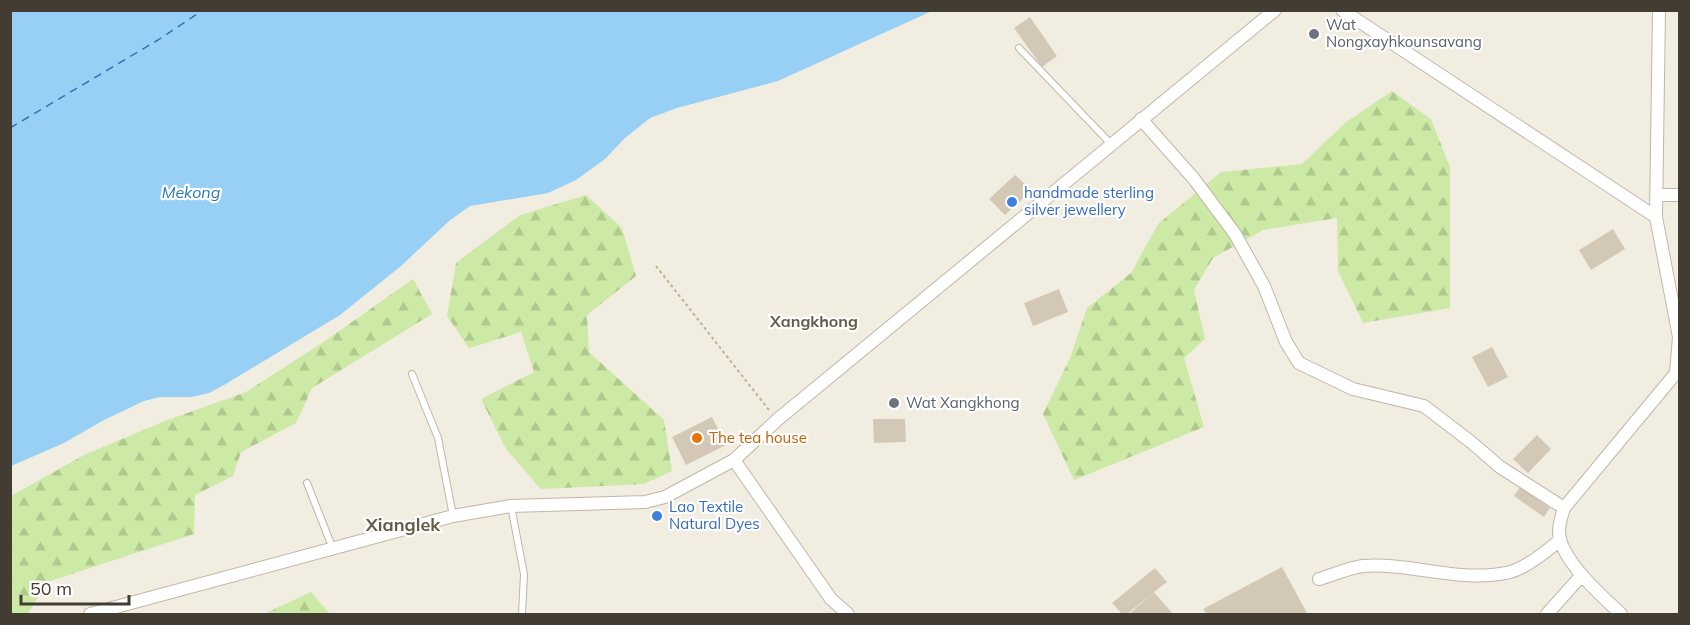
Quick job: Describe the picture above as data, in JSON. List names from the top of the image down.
{
  "districts": ["Xangkhong", "Xianglek"],
  "water": ["Mekong"],
  "places": [
    "Wat Nongxayhkounsavang",
    "handmade sterling silver jewellery",
    "Wat Xangkhong",
    "The tea house",
    "Lao Textile Natural Dyes"
  ],
  "scale_bar": "50 m"
}
